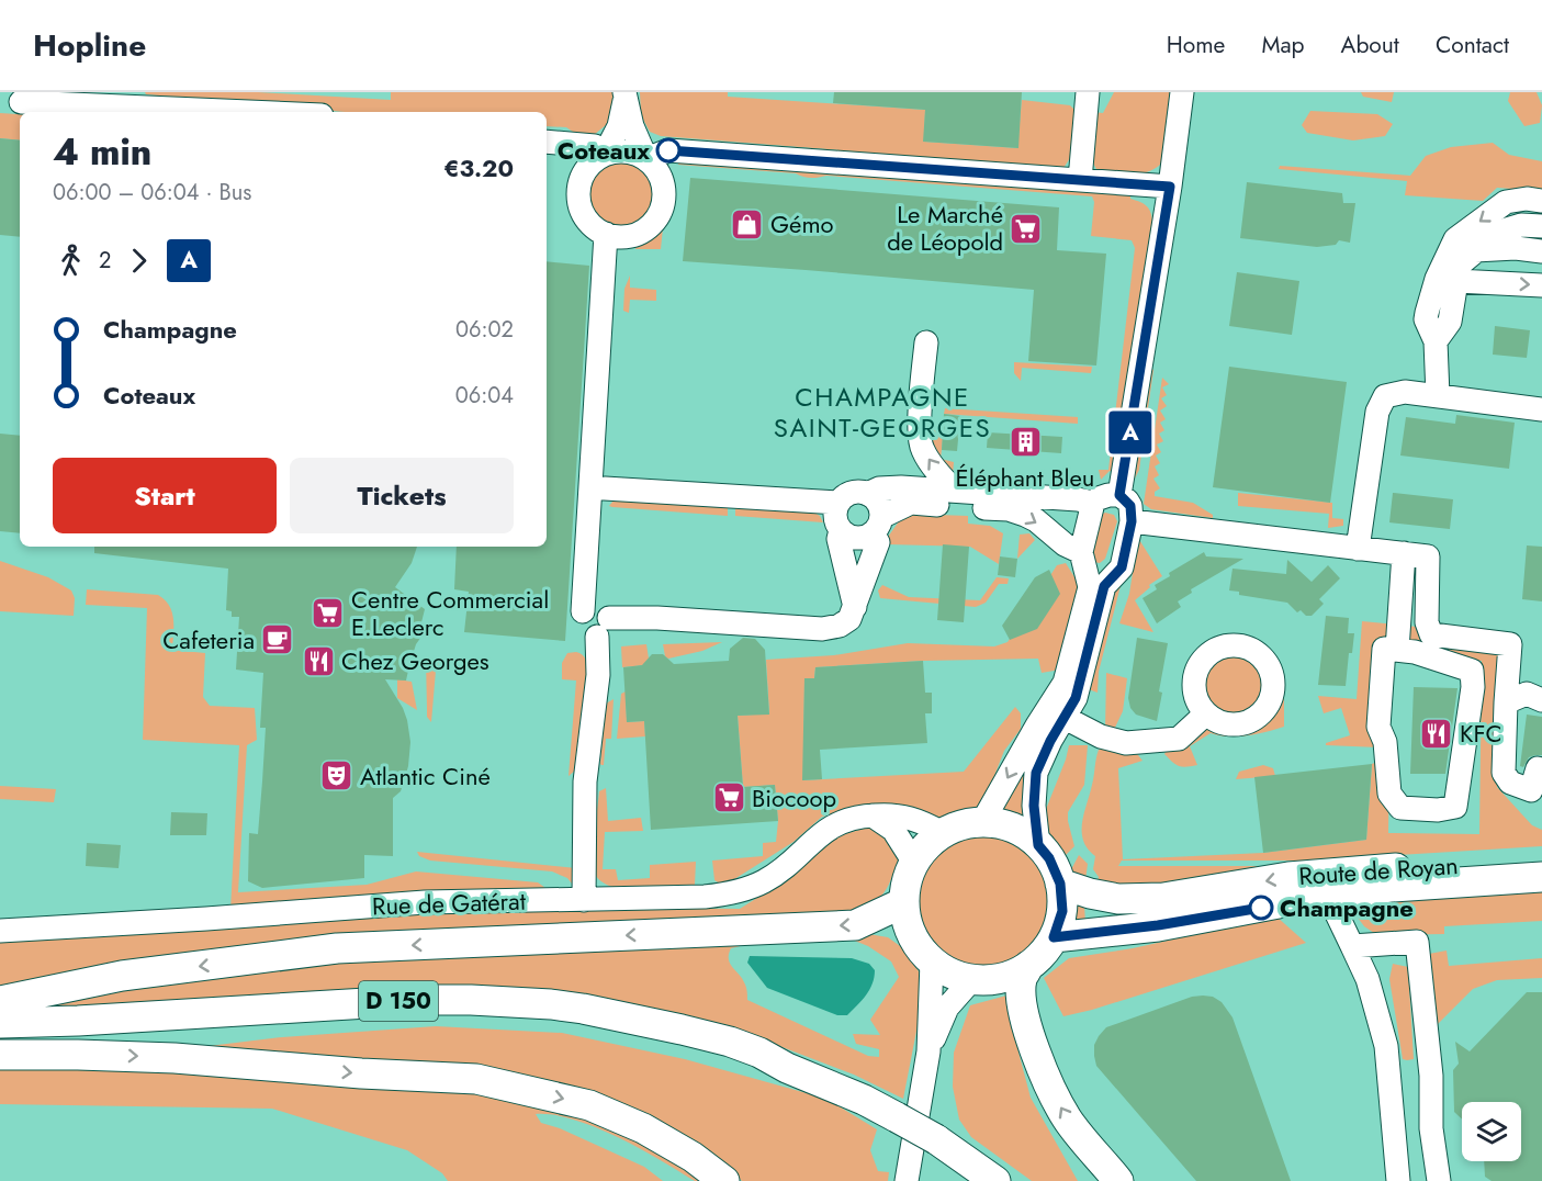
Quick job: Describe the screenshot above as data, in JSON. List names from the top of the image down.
{
  "streets": {
    "main road": ["Route de Royan", "D 150"],
    "street": ["Rue de Gatérat"]
  },
  "crossings": [
    ["Route de Royan", "Rue de Gatérat"]
  ],
  "districts": ["CHAMPAGNE SAINT-GEORGES"],
  "places": {
    "other": ["Coteaux", "Champagne"],
    "shop": ["Gémo"],
    "supermarket": ["Le Marché de Léopold", "Centre Commercial E.Leclerc", "Biocoop"],
    "building": ["Éléphant Bleu"],
    "cafe": ["Cafeteria"],
    "restaurant": ["Chez Georges", "KFC"],
    "theatre": ["Atlantic Ciné"]
  },
  "lines": ["bus line A"],
  "page": {
    "header": "Hopline",
    "nav": [
      "Home",
      "Map",
      "About",
      "Contact"
    ],
    "on_map": "A",
    "heading": ["4 min", "06:00 – 06:04 · Bus", "€3.20"],
    "legs": ["2", "A"],
    "list": [
      {
        "name": "Champagne",
        "value": "06:02"
      },
      {
        "name": "Coteaux",
        "value": "06:04"
      }
    ],
    "buttons": ["Start", "Tickets"]
  }
}
